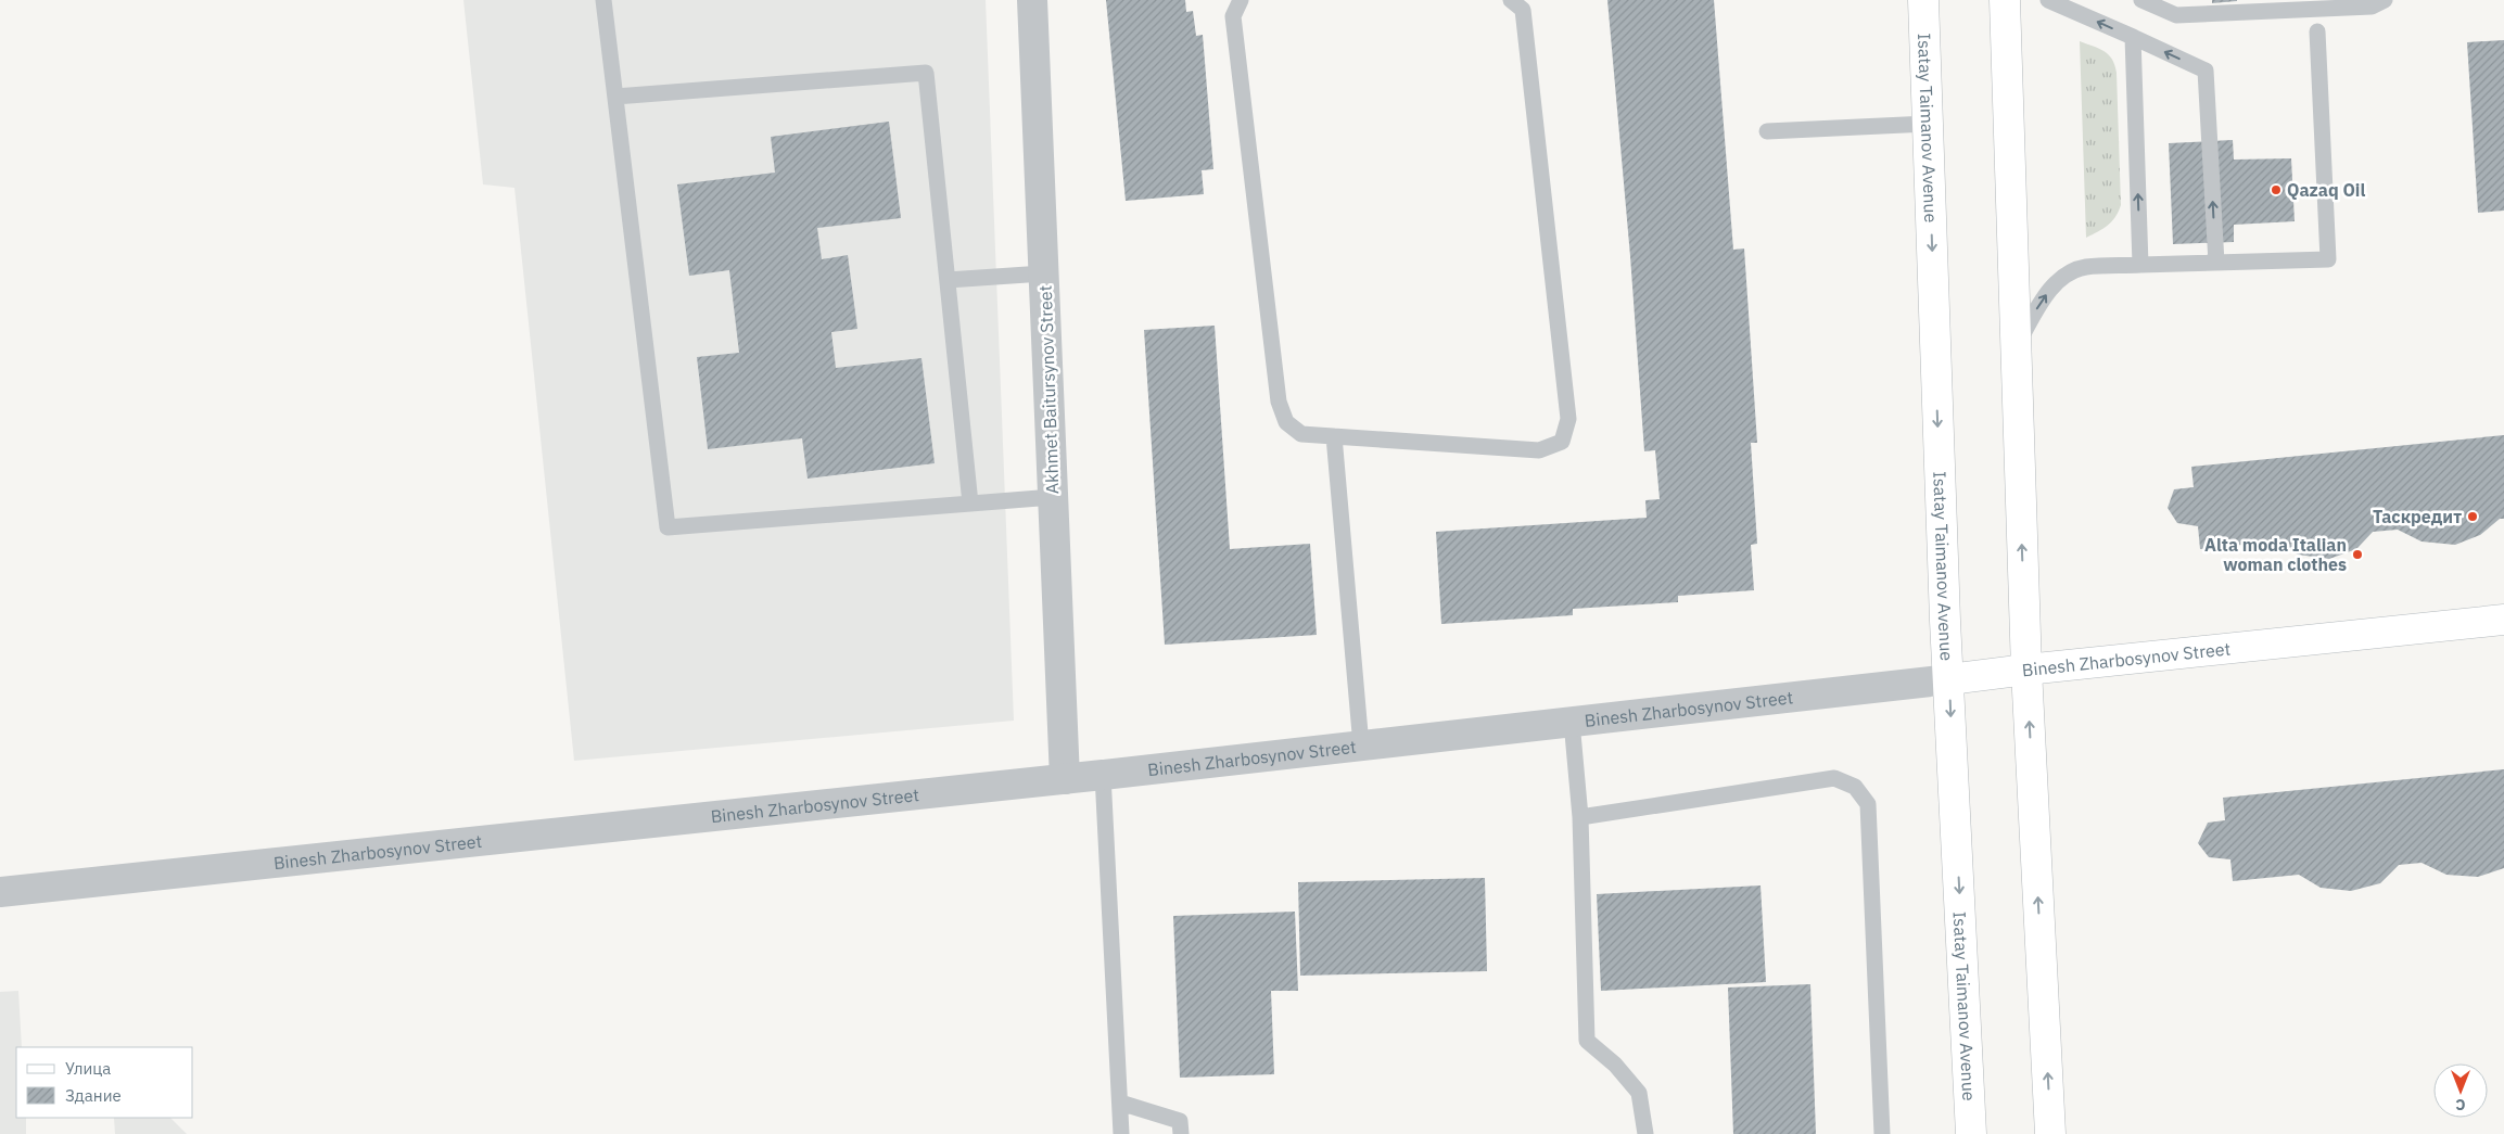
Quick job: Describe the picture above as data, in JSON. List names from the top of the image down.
{
  "streets": {
    "main road": ["Isatay Taimanov Avenue", "Binesh Zharbosynov Street"],
    "street": ["Akhmet Baitursynov Street"]
  },
  "crossings": [
    ["Isatay Taimanov Avenue", "Binesh Zharbosynov Street"],
    ["Akhmet Baitursynov Street", "Binesh Zharbosynov Street"]
  ],
  "places": ["Qazaq Oil", "Таскредит", "Alta moda Italian woman clothes"],
  "legend": ["Улица", "Здание"],
  "north": "bottom"
}
